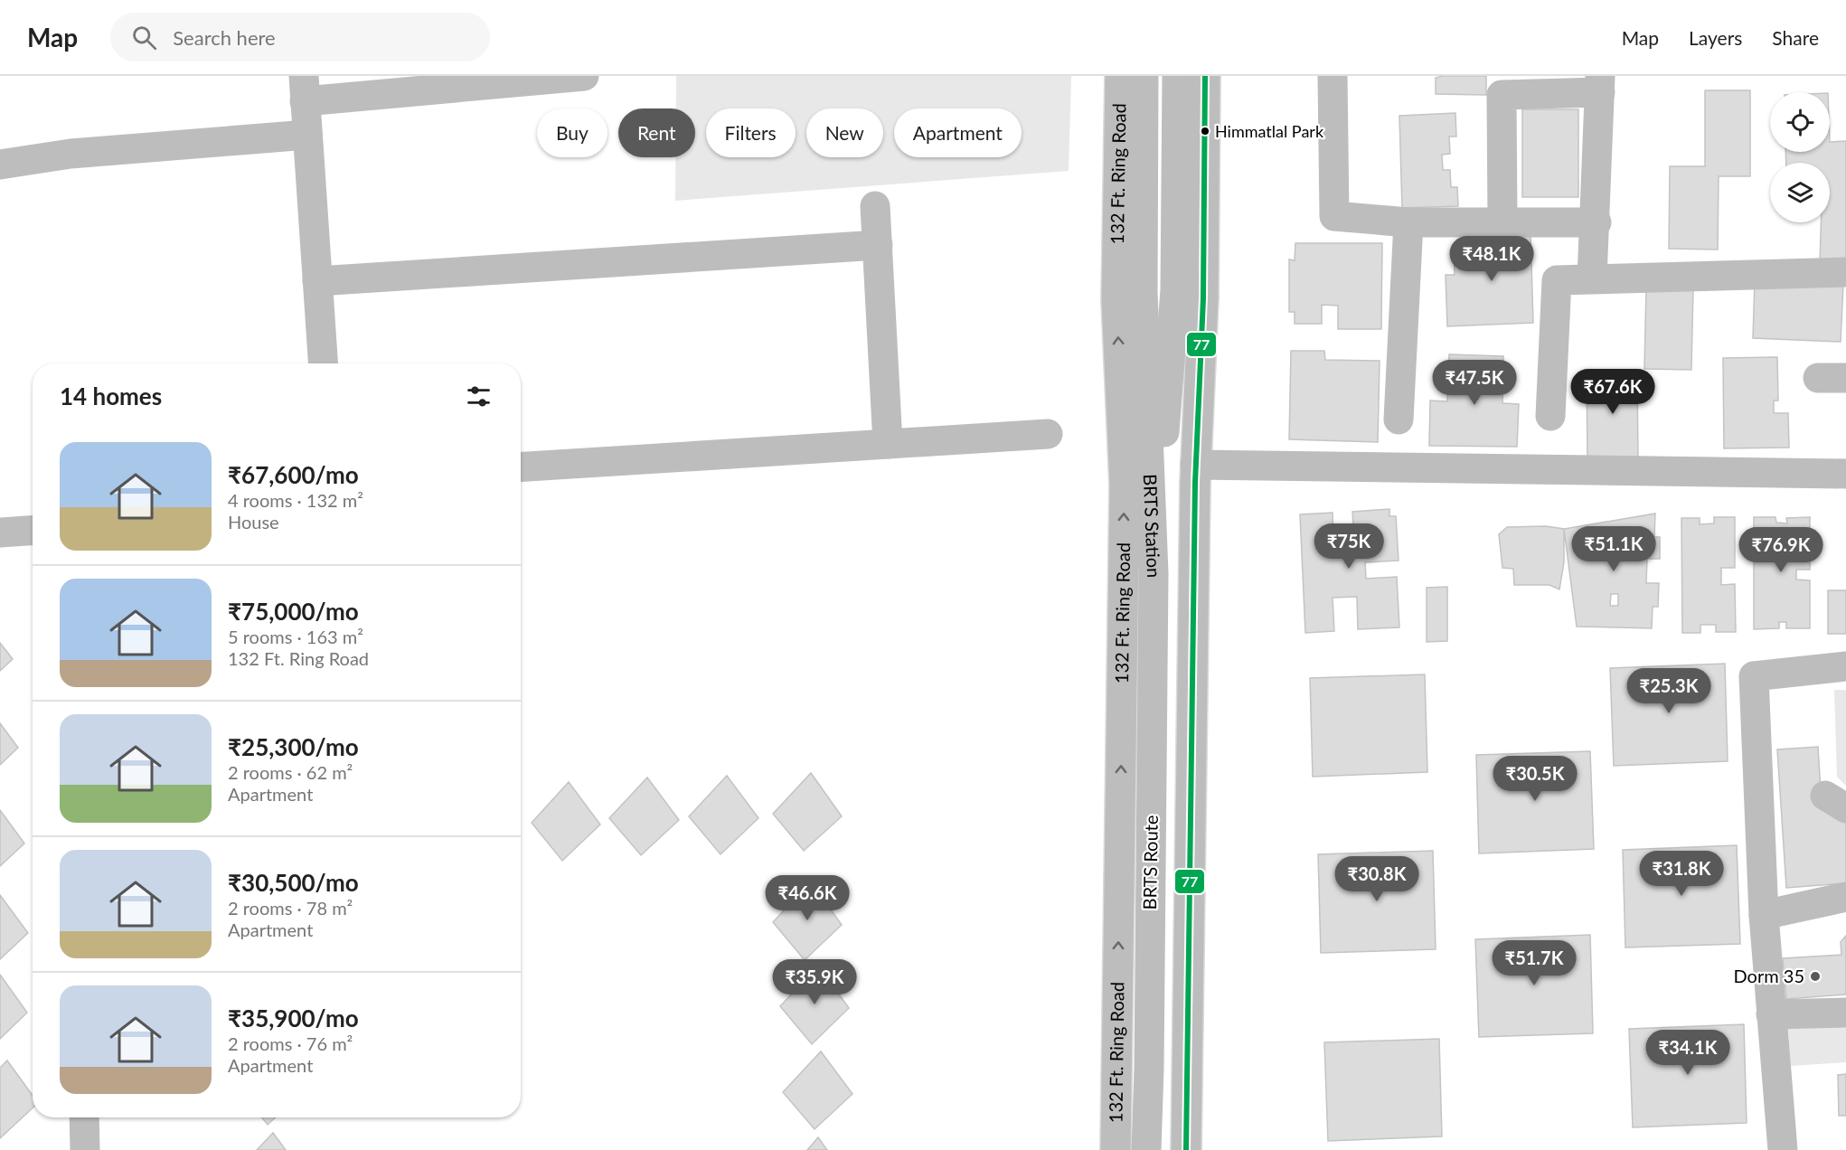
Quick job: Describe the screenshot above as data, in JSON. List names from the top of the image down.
{
  "streets": {
    "street": ["132 Ft. Ring Road", "BRTS Station", "BRTS Route"]
  },
  "crossings": [
    ["BRTS Station", "BRTS Route"]
  ],
  "places": ["Himmatlal Park", "Dorm 35"],
  "lines": ["transit line 77"],
  "page": {
    "header": "Map",
    "search": "Search here",
    "nav": ["Map", "Layers", "Share"],
    "chip": [
      "Buy",
      "Rent",
      "Filters",
      "New",
      "Apartment"
    ],
    "price": [
      "₹48.1K",
      "₹47.5K",
      "₹67.6K",
      "₹75K",
      "₹51.1K",
      "₹76.9K",
      "₹25.3K",
      "₹30.5K",
      "₹31.8K",
      "₹30.8K",
      "₹46.6K",
      "₹51.7K",
      "₹35.9K",
      "₹34.1K"
    ],
    "heading": "14 homes",
    "list": [
      {
        "name": "₹67,600/mo",
        "note": "4 rooms · 132 m² · House"
      },
      {
        "name": "₹75,000/mo",
        "note": "5 rooms · 163 m² · 132 Ft. Ring Road"
      },
      {
        "name": "₹25,300/mo",
        "note": "2 rooms · 62 m² · Apartment"
      },
      {
        "name": "₹30,500/mo",
        "note": "2 rooms · 78 m² · Apartment"
      },
      {
        "name": "₹35,900/mo",
        "note": "2 rooms · 76 m² · Apartment"
      }
    ]
  }
}
